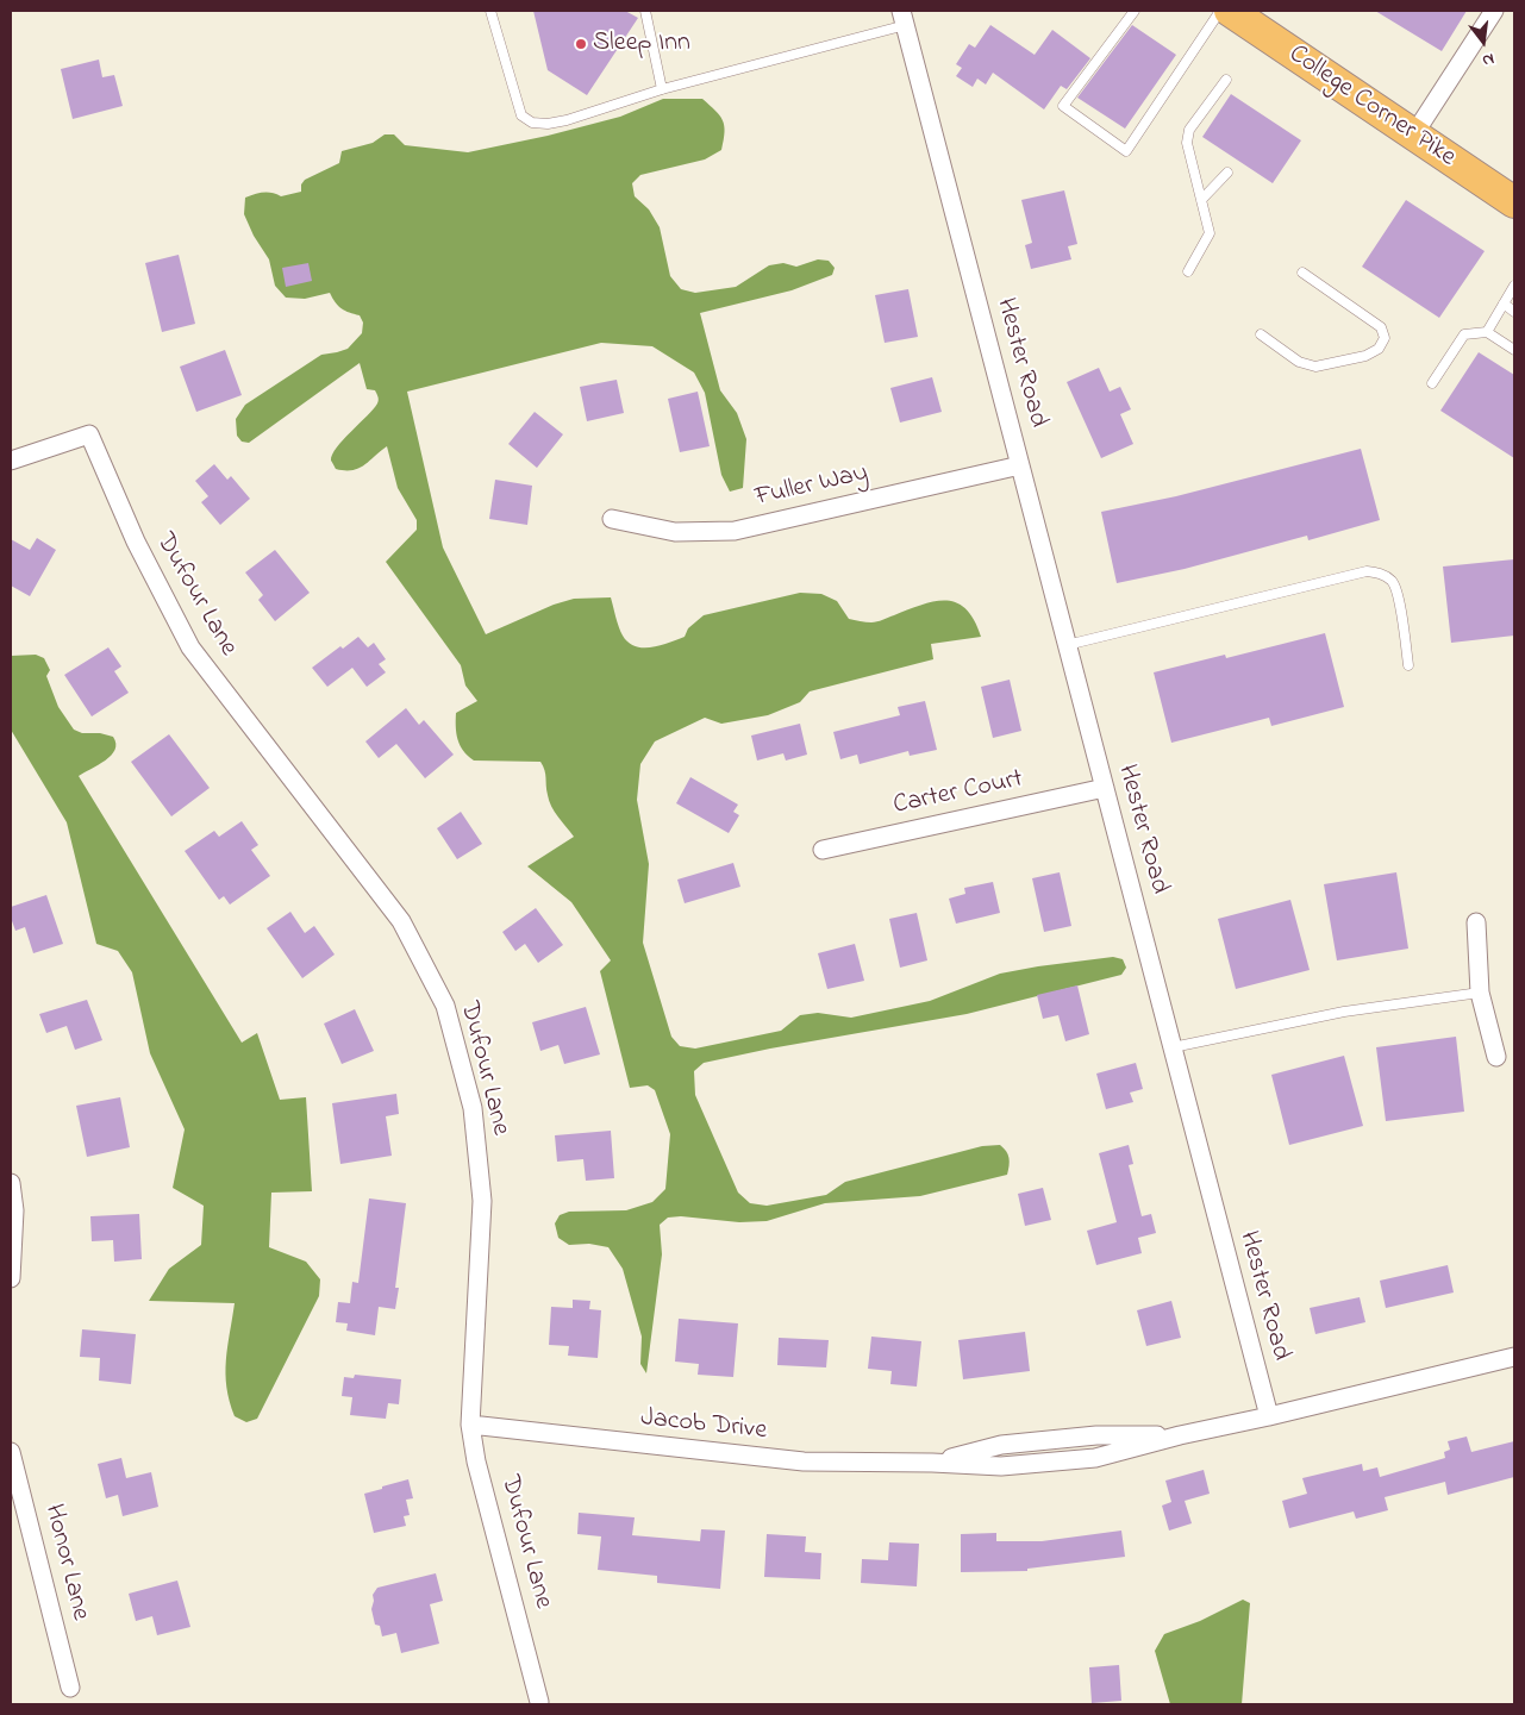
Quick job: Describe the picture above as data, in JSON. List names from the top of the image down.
{
  "streets": {
    "highway": ["College Corner Pike"],
    "street": [
      "Hester Road",
      "Fuller Way",
      "Dufour Lane",
      "Carter Court",
      "Jacob Drive",
      "Honor Lane"
    ]
  },
  "crossings": [
    ["Hester Road", "Fuller Way"],
    ["Hester Road", "Carter Court"],
    ["Hester Road", "Jacob Drive"],
    ["Dufour Lane", "Jacob Drive"]
  ],
  "places": ["Sleep Inn"],
  "north": "bottom"
}
